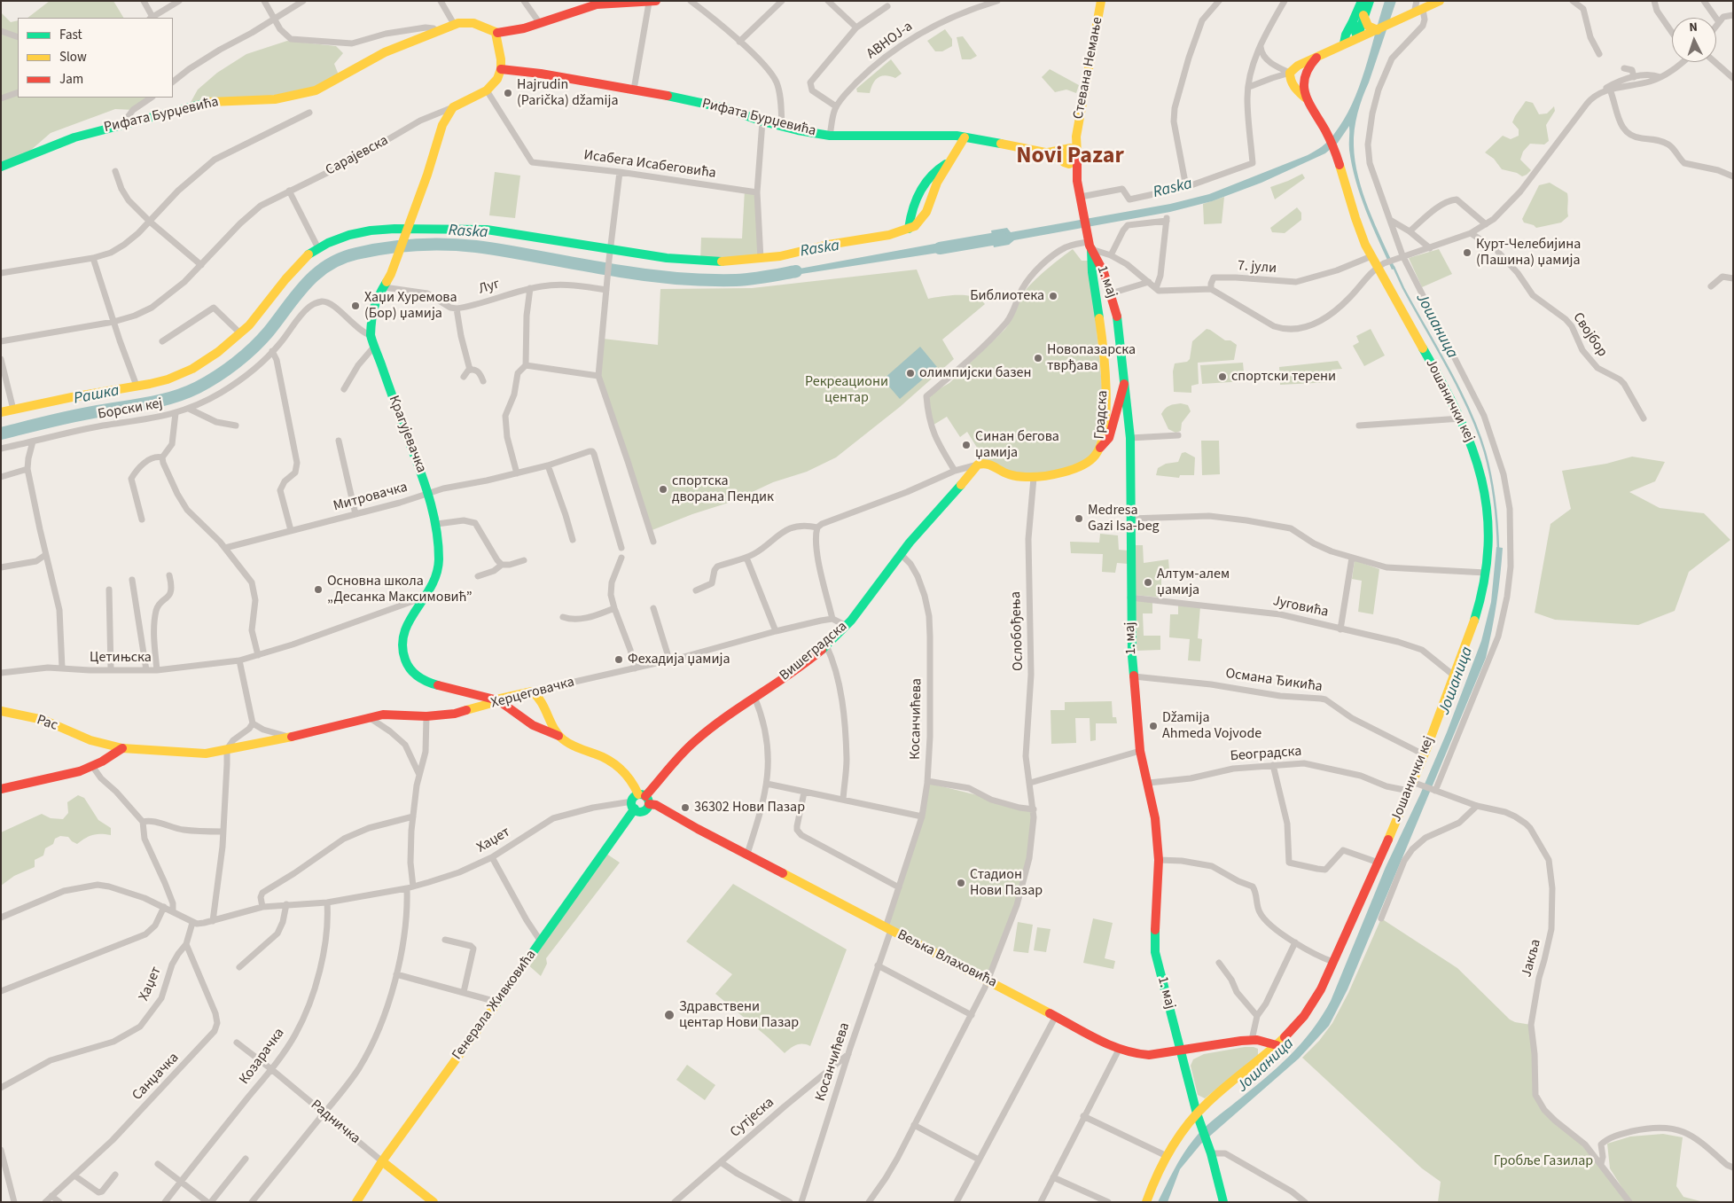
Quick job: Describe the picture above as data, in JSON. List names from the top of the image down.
{
  "streets": {
    "street": [
      "АВНОЈ-а",
      "Стевана Немање",
      "Рифата Бурџевића",
      "Сарајевска",
      "Исабега Исабеговића",
      "7. јули",
      "1. мај",
      "Луг",
      "Својбор",
      "Јошанички кеј",
      "Борски кеј",
      "Градска",
      "Крагујевачка",
      "Митровачка",
      "Југовића",
      "Ослобођења",
      "Вишеградска",
      "Цетињска",
      "Османа Ђикића",
      "Херцеговачка",
      "Косанчићева",
      "Рас",
      "Београдска",
      "Хаџет",
      "Јакља",
      "Вељка Влаховића",
      "Генерала Живковића",
      "Козарачка",
      "Санџачка",
      "Сутјеска",
      "Радничка"
    ]
  },
  "crossings": [
    ["АВНОЈ-а", "Рифата Бурџевића"],
    ["Сарајевска", "Исабега Исабеговића"],
    ["7. јули", "Јошанички кеј"],
    ["1. мај", "Градска"],
    ["1. мај", "Југовића"],
    ["1. мај", "Османа Ђикића"],
    ["1. мај", "Београдска"],
    ["1. мај", "Вељка Влаховића"],
    ["Јошанички кеј", "Југовића"],
    ["Јошанички кеј", "Османа Ђикића"],
    ["Јошанички кеј", "Београдска"],
    ["Борски кеј", "Крагујевачка"],
    ["Градска", "Ослобођења"],
    ["Градска", "Вишеградска"],
    ["Крагујевачка", "Митровачка"],
    ["Крагујевачка", "Цетињска"],
    ["Крагујевачка", "Херцеговачка"],
    ["Ослобођења", "Вељка Влаховића"],
    ["Вишеградска", "Косанчићева"],
    ["Вишеградска", "Хаџет"],
    ["Вишеградска", "Вељка Влаховића"],
    ["Вишеградска", "Генерала Живковића"],
    ["Херцеговачка", "Рас"],
    ["Косанчићева", "Вељка Влаховића"],
    ["Косанчићева", "Сутјеска"],
    ["Београдска", "Јакља"],
    ["Хаџет", "Вељка Влаховића"],
    ["Хаџет", "Генерала Живковића"],
    ["Хаџет", "Козарачка"],
    ["Хаџет", "Санџачка"],
    ["Вељка Влаховића", "Генерала Живковића"],
    ["Генерала Живковића", "Радничка"],
    ["Козарачка", "Радничка"]
  ],
  "districts": ["Novi Pazar"],
  "water": ["Raska", "Јошаница", "Рашка"],
  "parks": ["Рекреациони центар", "Гробље Газилар"],
  "places": [
    "Hajrudin (Parička) džamija",
    "Курт-Челебијина (Пашина) џамија",
    "Библиотека",
    "Хаџи Хуремова (Бор) џамија",
    "Новопазарска тврђава",
    "олимпијски базен",
    "спортски терени",
    "Синан бегова џамија",
    "спортска дворана Пендик",
    "Medresa Gazi Isa-beg",
    "Алтум-алем џамија",
    "Основна школа „Десанка Максимовић”",
    "Фехадија џамија",
    "Džamija Ahmeda Vojvode",
    "36302 Нови Пазар",
    "Стадион Нови Пазар",
    "Здравствени центар Нови Пазар"
  ],
  "legend": ["Fast", "Slow", "Jam"],
  "north": "top"
}
